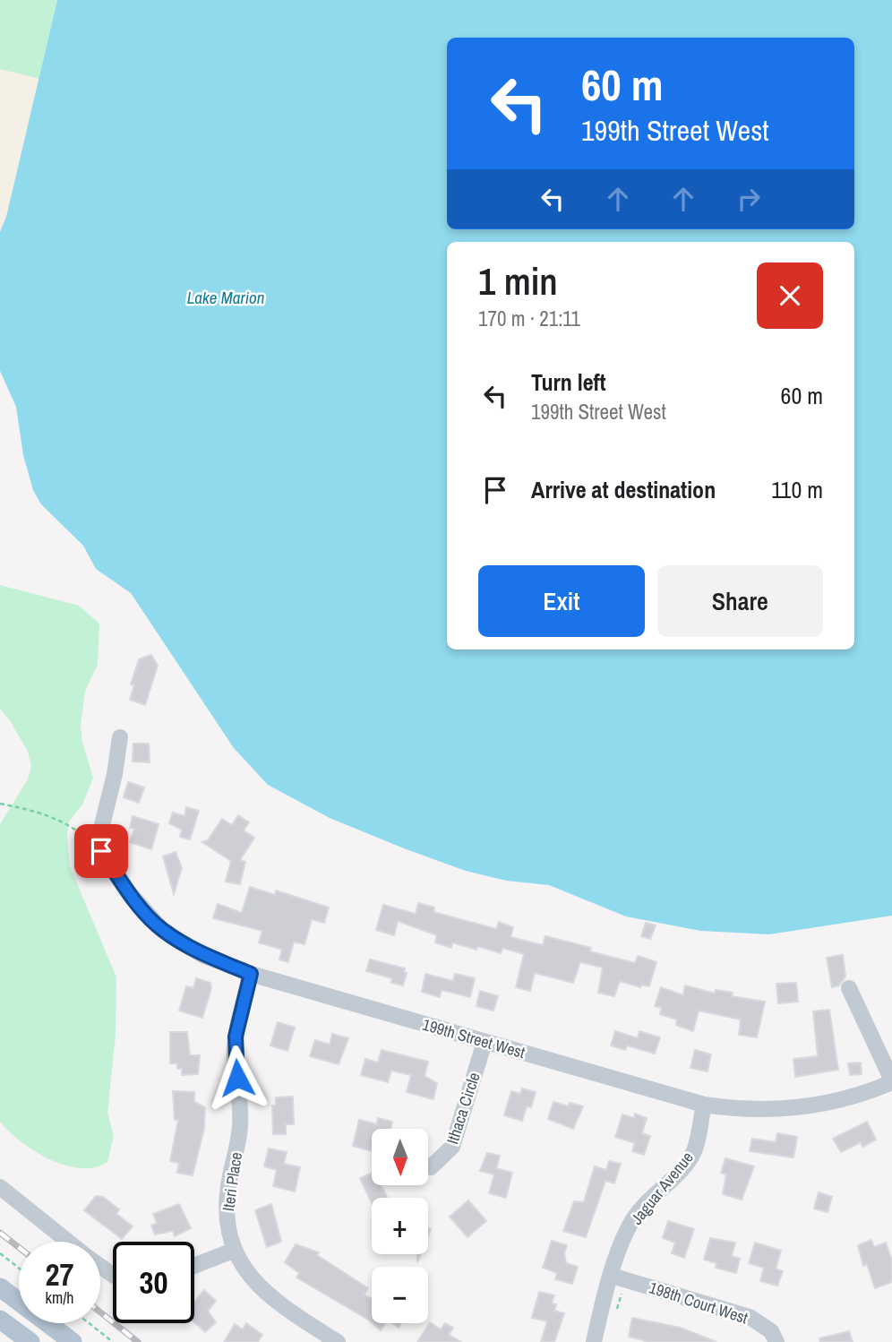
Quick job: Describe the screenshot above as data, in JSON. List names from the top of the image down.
{
  "streets": {
    "street": [
      "199th Street West",
      "Ithaca Circle",
      "Iteri Place",
      "Jaguar Avenue",
      "198th Court West"
    ]
  },
  "crossings": [
    ["199th Street West", "Ithaca Circle"],
    ["199th Street West", "Iteri Place"],
    ["199th Street West", "Jaguar Avenue"],
    ["Jaguar Avenue", "198th Court West"]
  ],
  "water": ["Lake Marion"],
  "north": "bottom",
  "page": {
    "turn": ["60 m", "199th Street West"],
    "heading": ["1 min", "170 m · 21:11"],
    "list": [
      {
        "name": "Turn left",
        "note": "199th Street West",
        "value": "60 m"
      },
      {
        "name": "Arrive at destination",
        "value": "110 m"
      }
    ],
    "buttons": ["Exit", "Share"],
    "map_buttons": ["+", "−"],
    "speed": "27 km/h",
    "limit": "30"
  }
}
